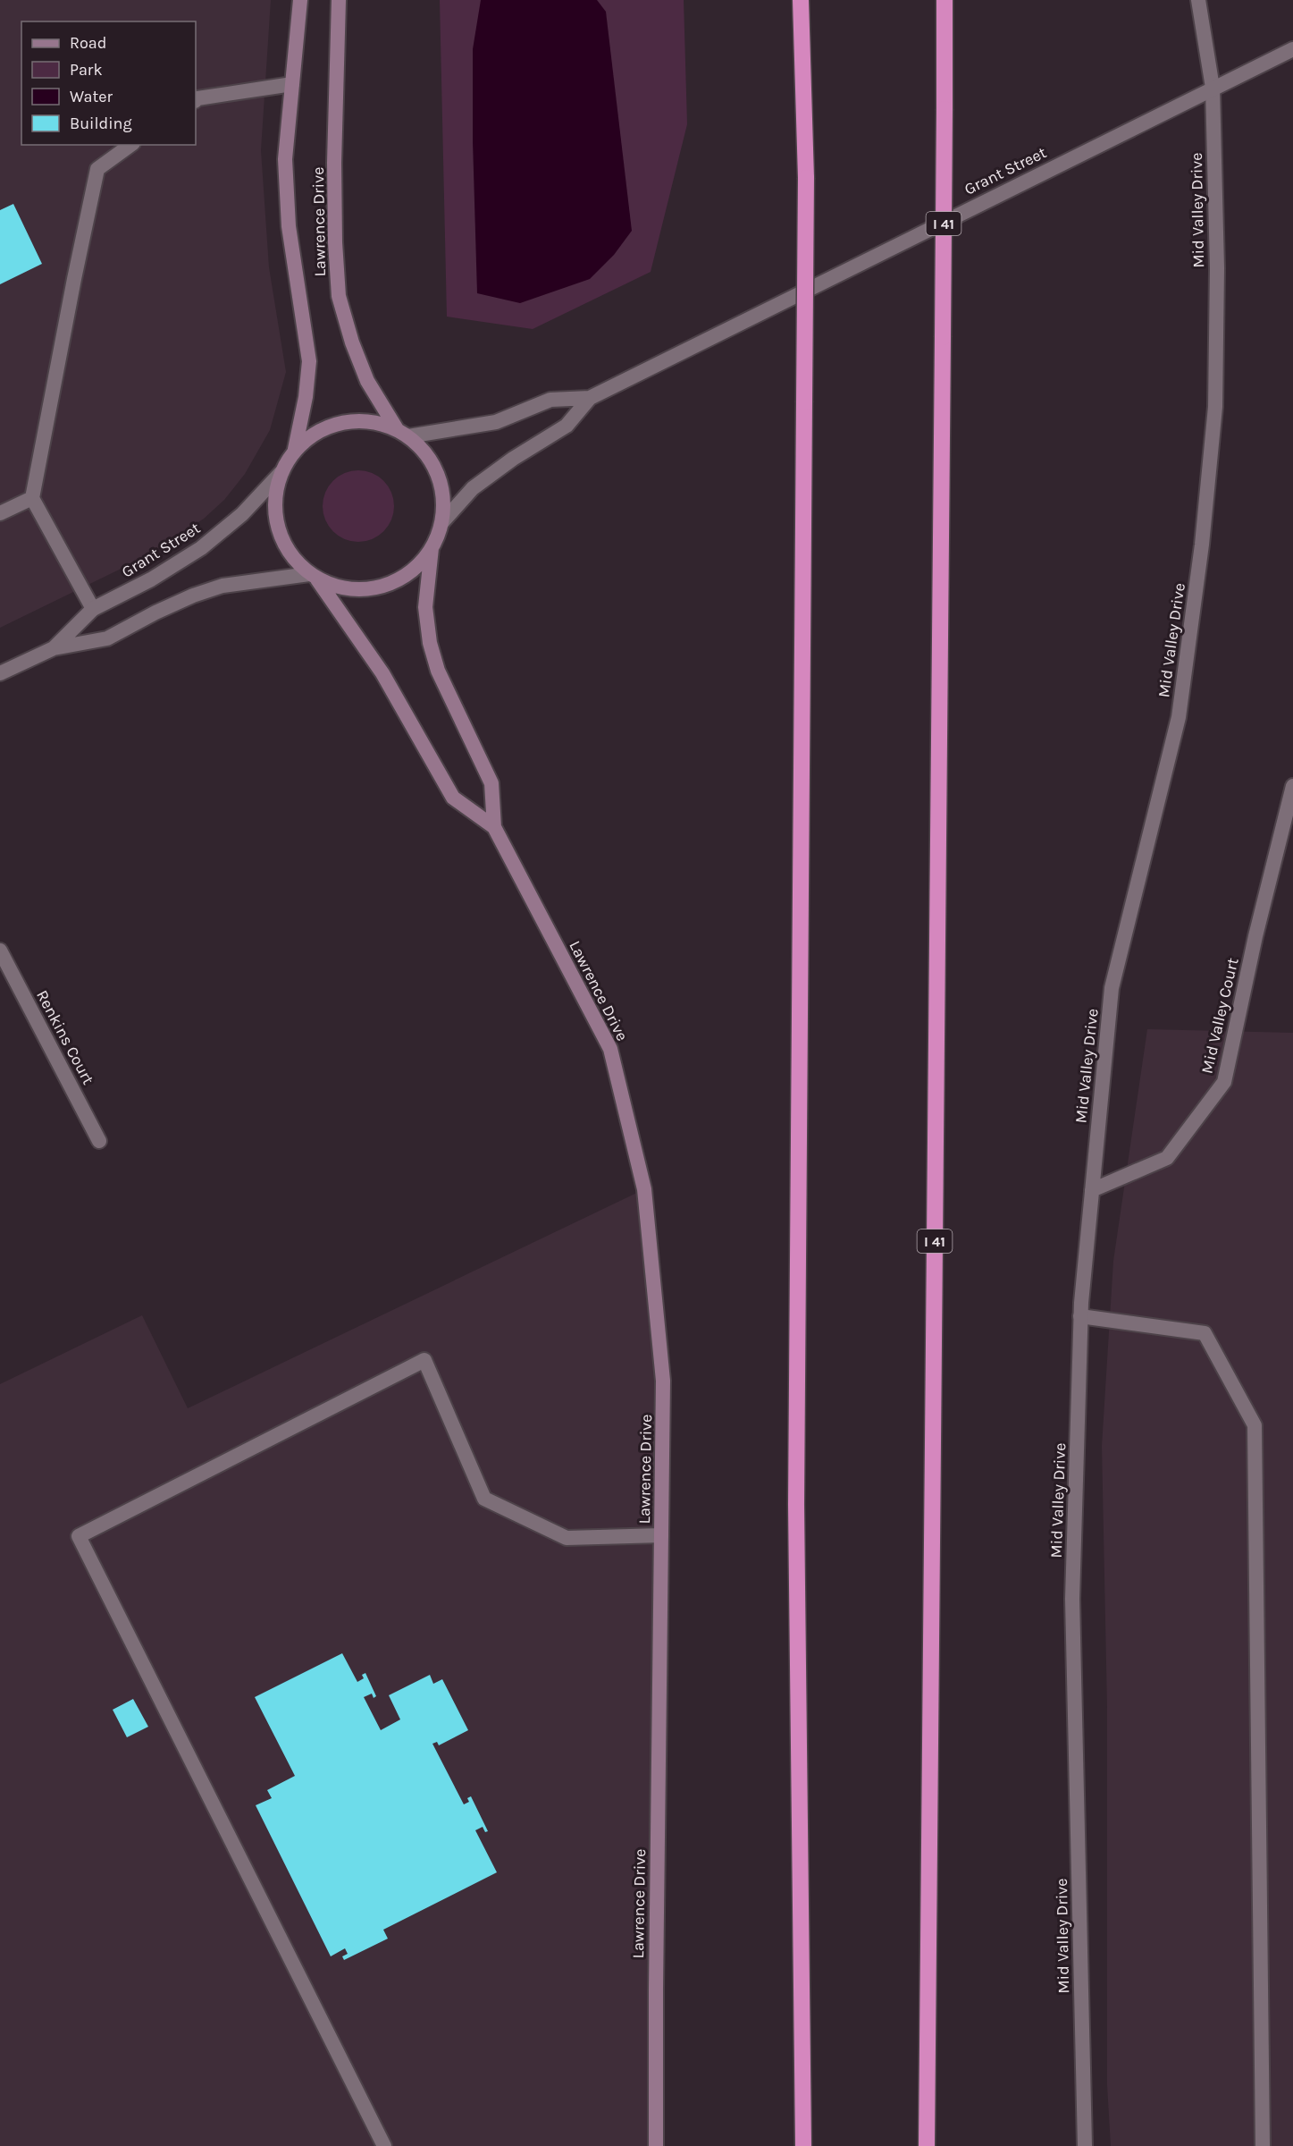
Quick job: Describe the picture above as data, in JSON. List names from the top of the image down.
{
  "streets": {
    "highway": ["I 41"],
    "main road": ["Lawrence Drive"],
    "street": [
      "Grant Street",
      "Mid Valley Drive",
      "Mid Valley Court",
      "Renkins Court"
    ]
  },
  "crossings": [
    ["Grant Street", "Mid Valley Drive"],
    ["Grant Street", "Lawrence Drive"],
    ["Mid Valley Drive", "Mid Valley Court"]
  ],
  "legend": [
    "Road",
    "Park",
    "Water",
    "Building"
  ]
}
